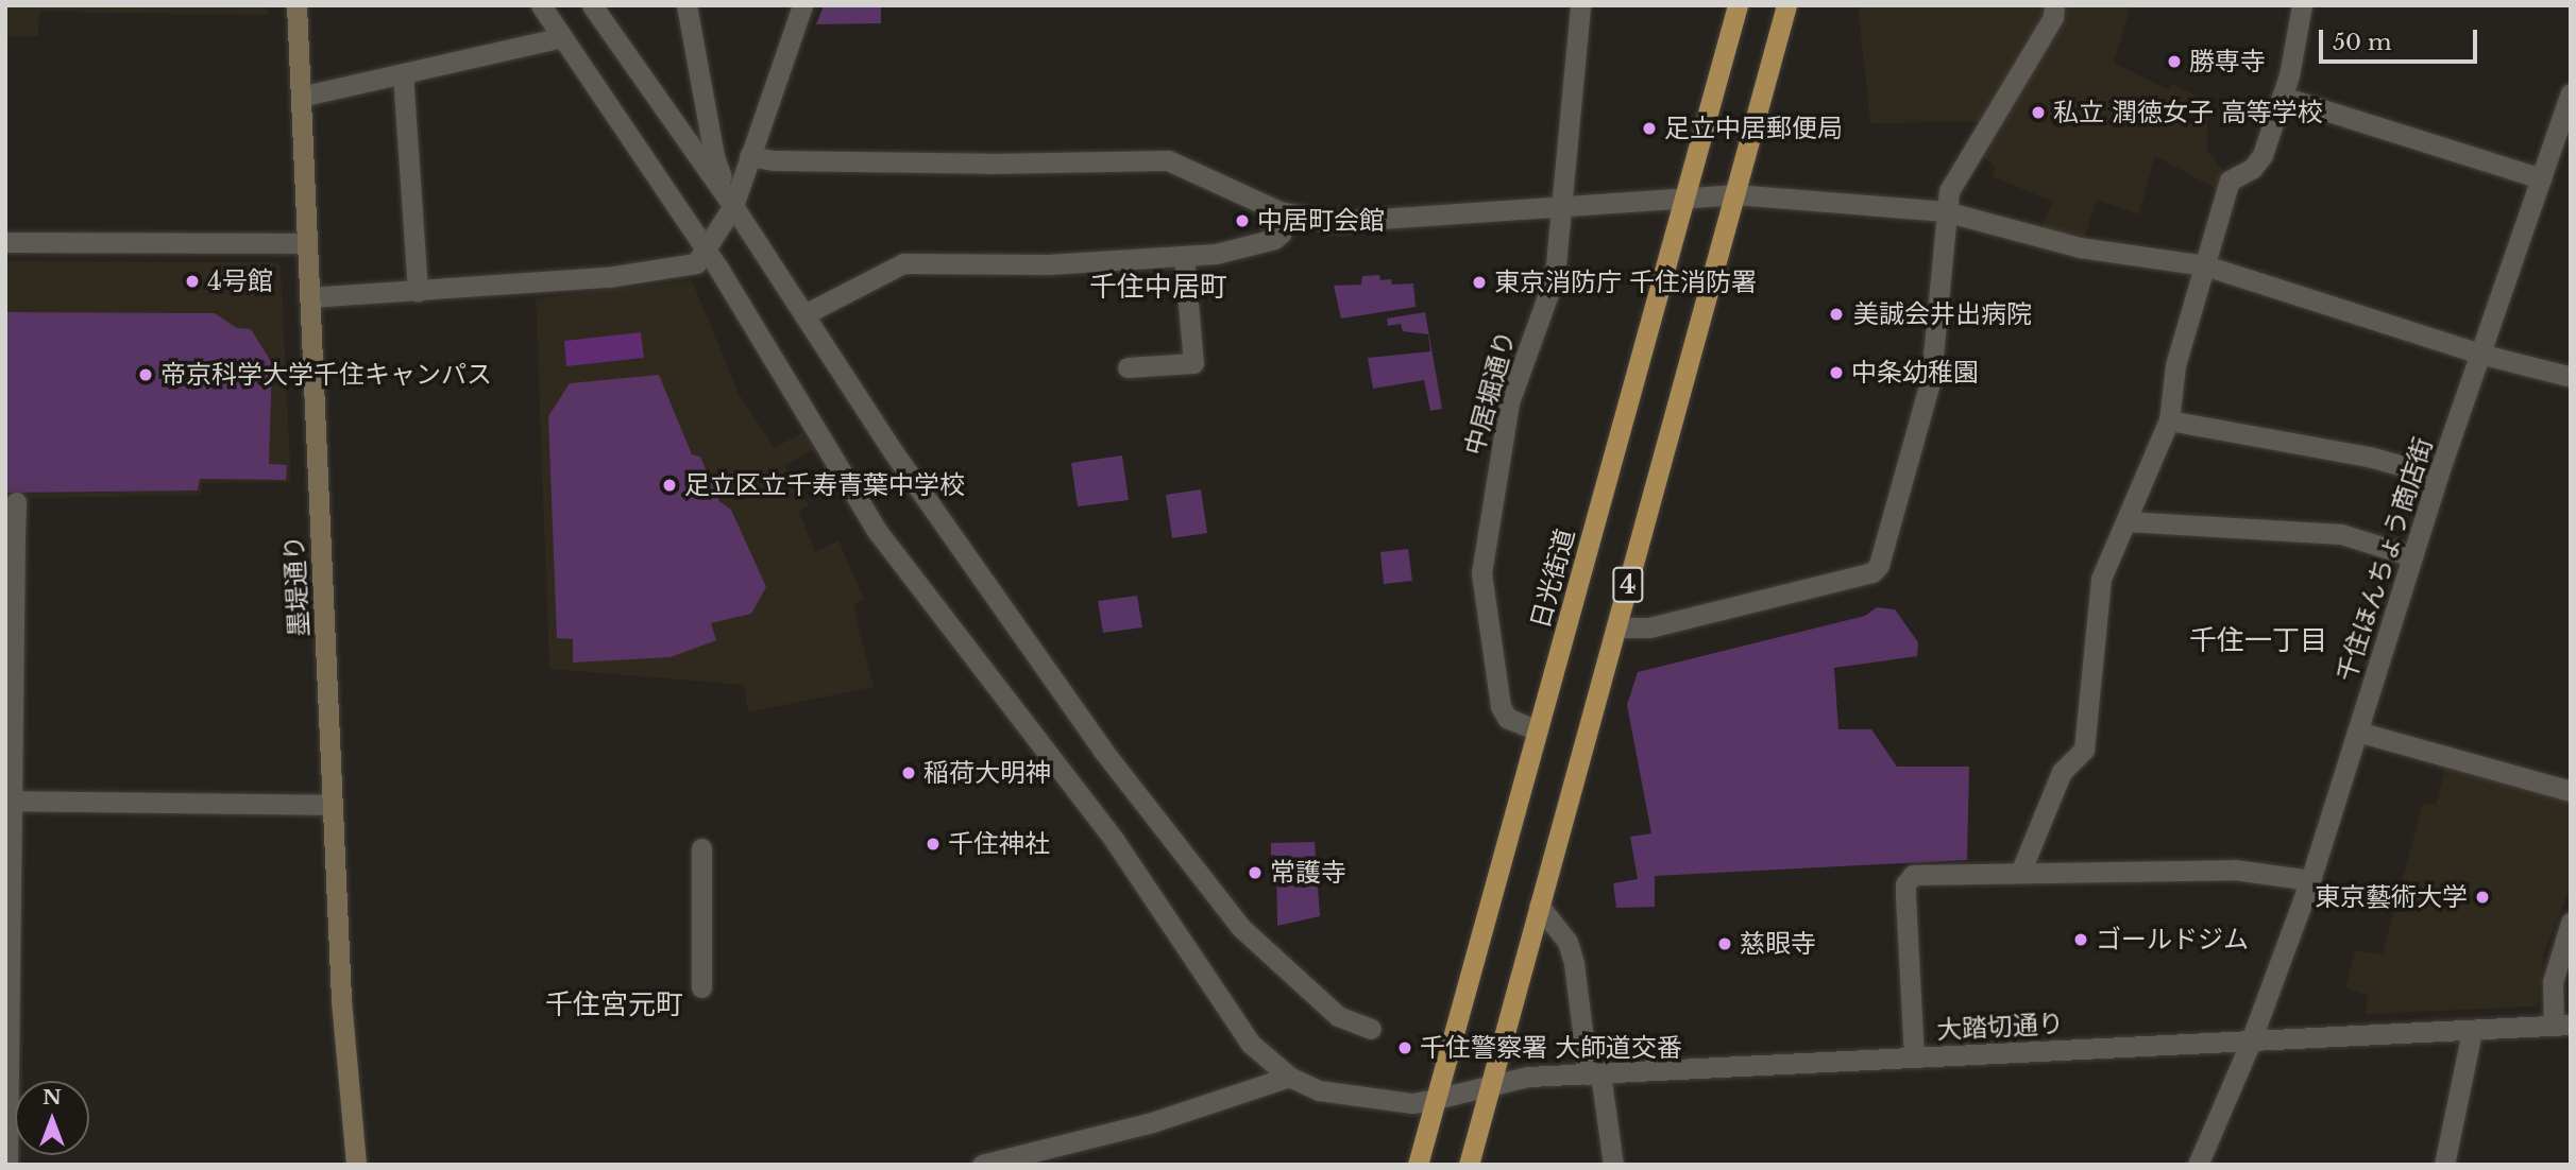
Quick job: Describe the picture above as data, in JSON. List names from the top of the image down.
{
  "streets": {
    "highway": ["日光街道", "4"],
    "main road": ["墨堤通り"],
    "street": ["中居堀通り", "千住ほんちょう商店街", "大踏切通り"]
  },
  "crossings": [
    ["中居堀通り", "日光街道"],
    ["千住ほんちょう商店街", "大踏切通り"],
    ["日光街道", "大踏切通り"],
    ["4", "大踏切通り"]
  ],
  "districts": ["千住中居町", "千住一丁目", "千住宮元町"],
  "places": [
    "勝専寺",
    "私立 潤徳女子 高等学校",
    "足立中居郵便局",
    "中居町会館",
    "4号館",
    "東京消防庁 千住消防署",
    "美誠会井出病院",
    "中条幼稚園",
    "帝京科学大学千住キャンパス",
    "足立区立千寿青葉中学校",
    "稲荷大明神",
    "千住神社",
    "常護寺",
    "東京藝術大学",
    "ゴールドジム",
    "慈眼寺",
    "千住警察署 大師道交番"
  ],
  "scale_bar": "50 m",
  "north": "top"
}
